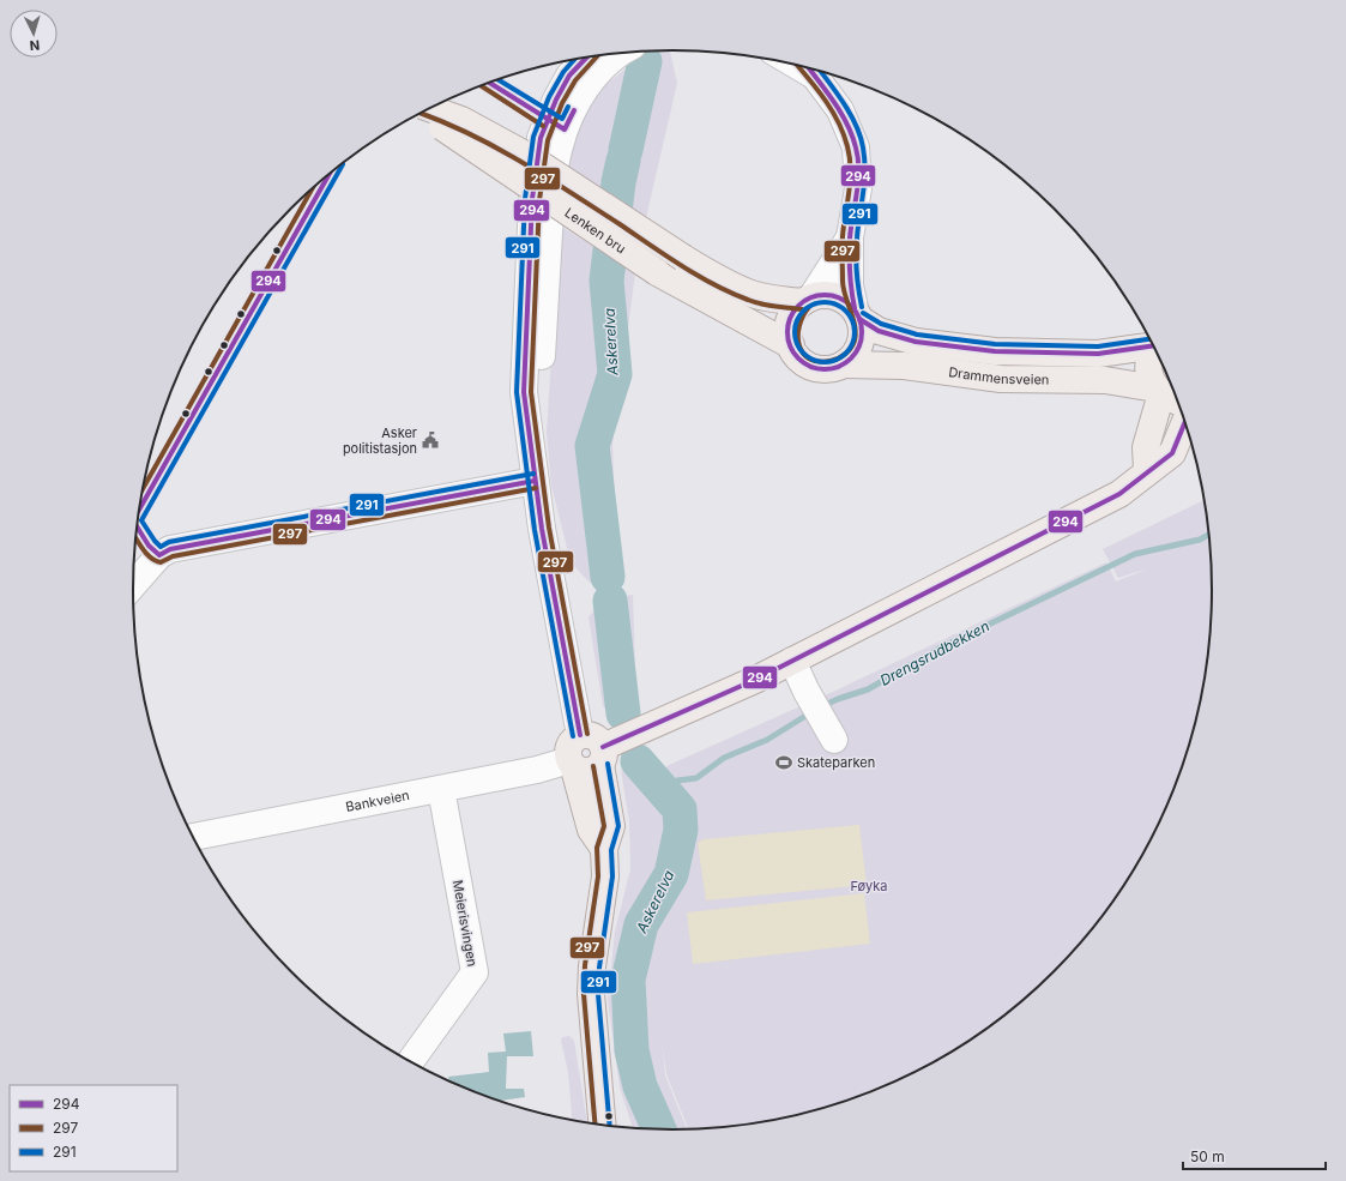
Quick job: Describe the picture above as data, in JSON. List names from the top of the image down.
{
  "streets": {
    "main road": ["Lenken bru", "Drammensveien"],
    "street": ["Bankveien", "Meierisvingen"]
  },
  "crossings": [
    ["Lenken bru", "Drammensveien"],
    ["Bankveien", "Meierisvingen"]
  ],
  "water": ["Askerelva", "Drengsrudbekken"],
  "parks": ["Føyka"],
  "places": {
    "public building": ["Asker politistasjon"],
    "sports": ["Skateparken"]
  },
  "lines": ["transit line 297", "transit line 294", "transit line 291"],
  "legend": ["294", "297", "291"],
  "scale_bar": "50 m",
  "north": "bottom"
}
